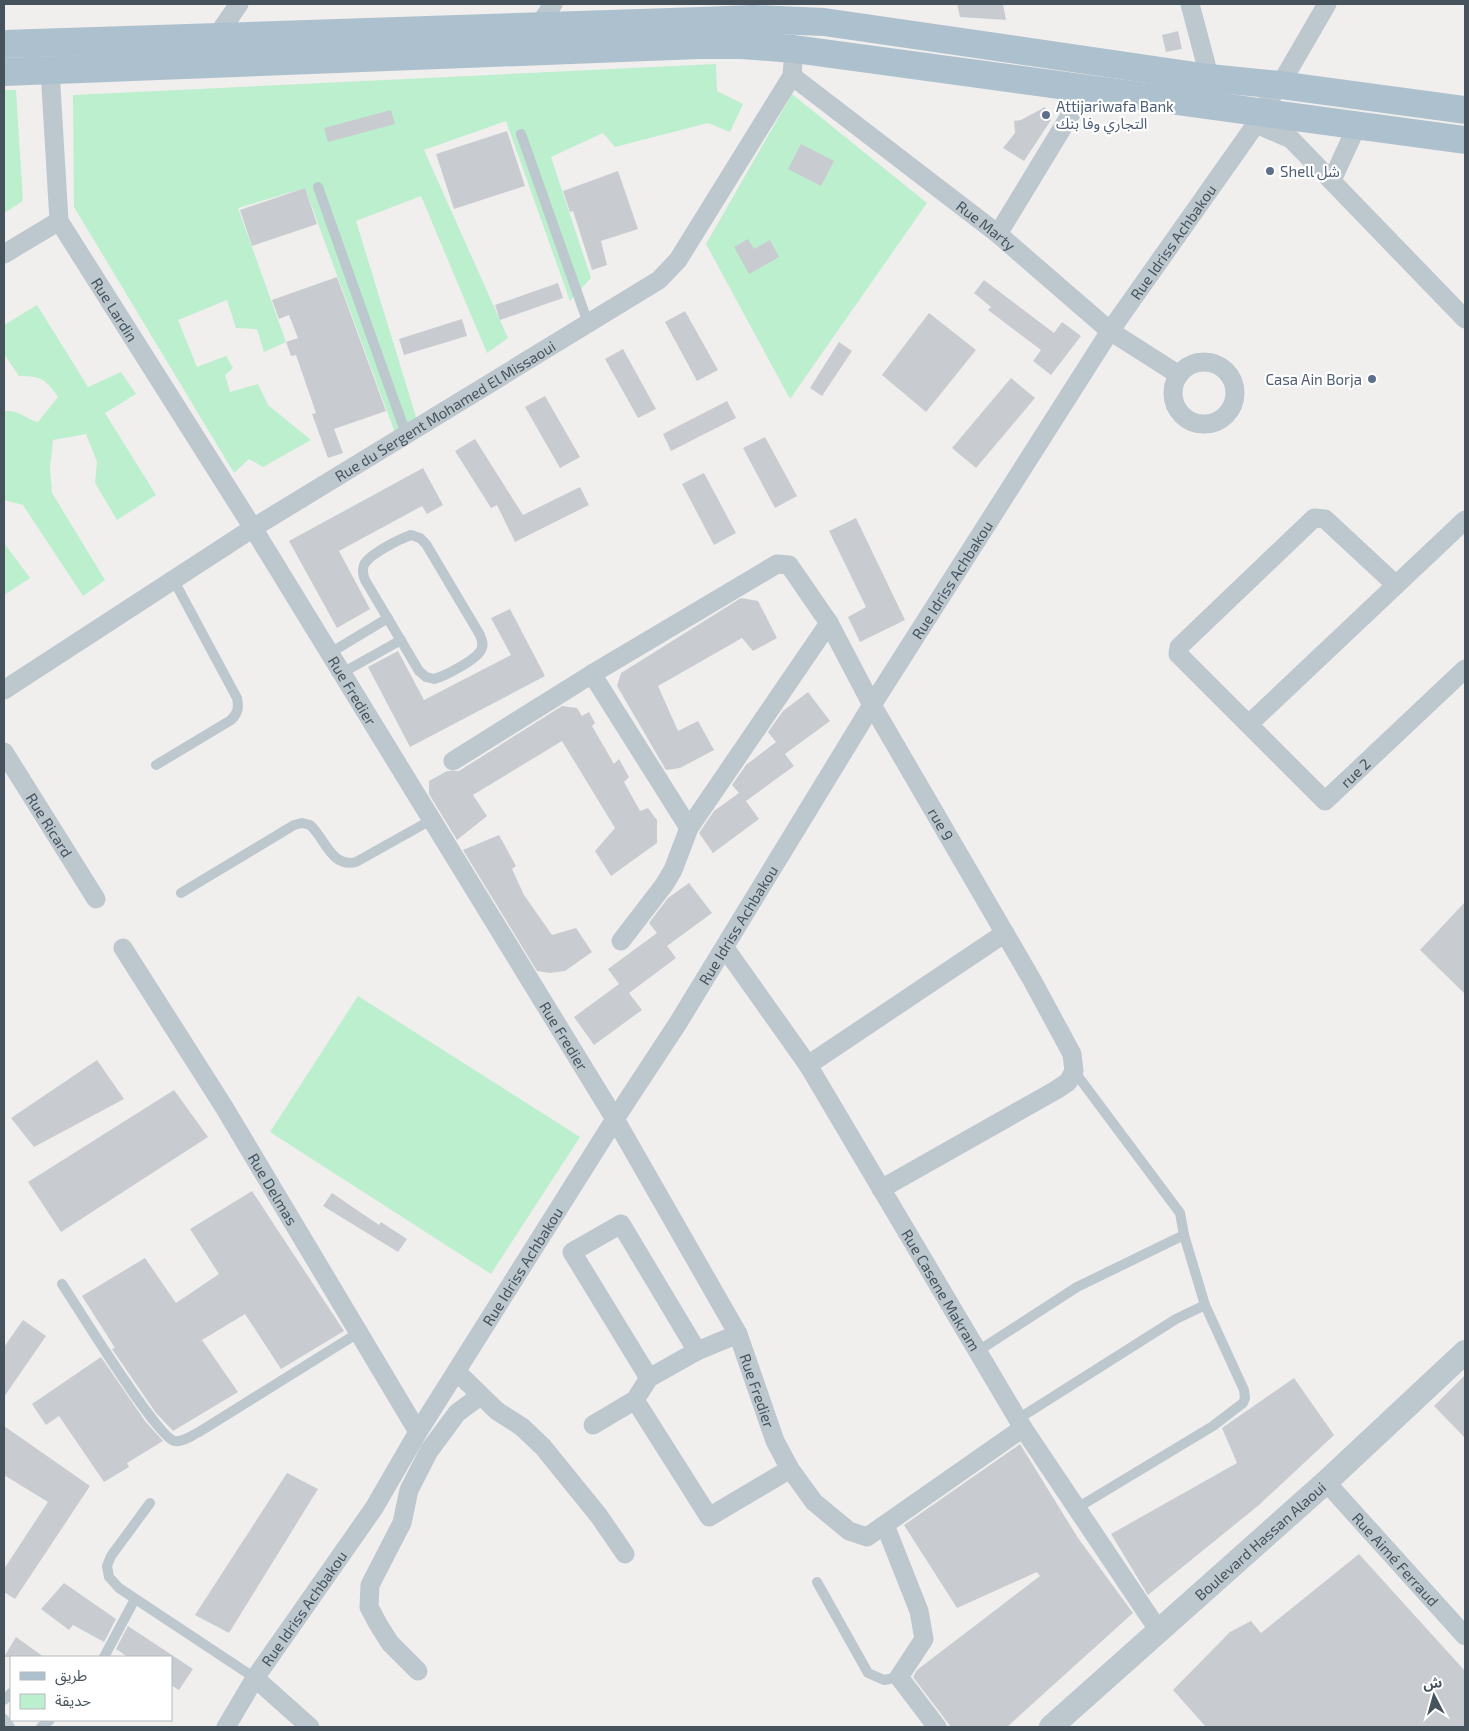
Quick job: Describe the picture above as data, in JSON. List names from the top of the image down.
{
  "streets": {
    "street": [
      "Rue Marty",
      "Rue Idriss Achbakou",
      "Rue Lardin",
      "Rue du Sergent Mohamed El Missaoui",
      "Rue Fredier",
      "rue 2",
      "rue 9",
      "Rue Ricard",
      "Rue Delmas",
      "Rue Casene Makram",
      "Boulevard Hassan Alaoui",
      "Rue Aimé Ferraud"
    ]
  },
  "crossings": [
    ["Rue Marty", "Rue Idriss Achbakou"],
    ["Rue Marty", "Rue du Sergent Mohamed El Missaoui"],
    ["Rue Idriss Achbakou", "Rue Fredier"],
    ["Rue Idriss Achbakou", "rue 9"],
    ["Rue Idriss Achbakou", "Rue Delmas"],
    ["Rue Idriss Achbakou", "Rue Casene Makram"],
    ["Rue Lardin", "Rue du Sergent Mohamed El Missaoui"],
    ["Rue Lardin", "Rue Fredier"],
    ["Rue du Sergent Mohamed El Missaoui", "Rue Fredier"],
    ["Rue Casene Makram", "Boulevard Hassan Alaoui"],
    ["Boulevard Hassan Alaoui", "Rue Aimé Ferraud"]
  ],
  "places": ["Attijariwafa Bank التجاري وفا بنك", "Shell شل", "Casa Ain Borja"],
  "legend": ["طريق", "حديقة"],
  "north": "top"
}
